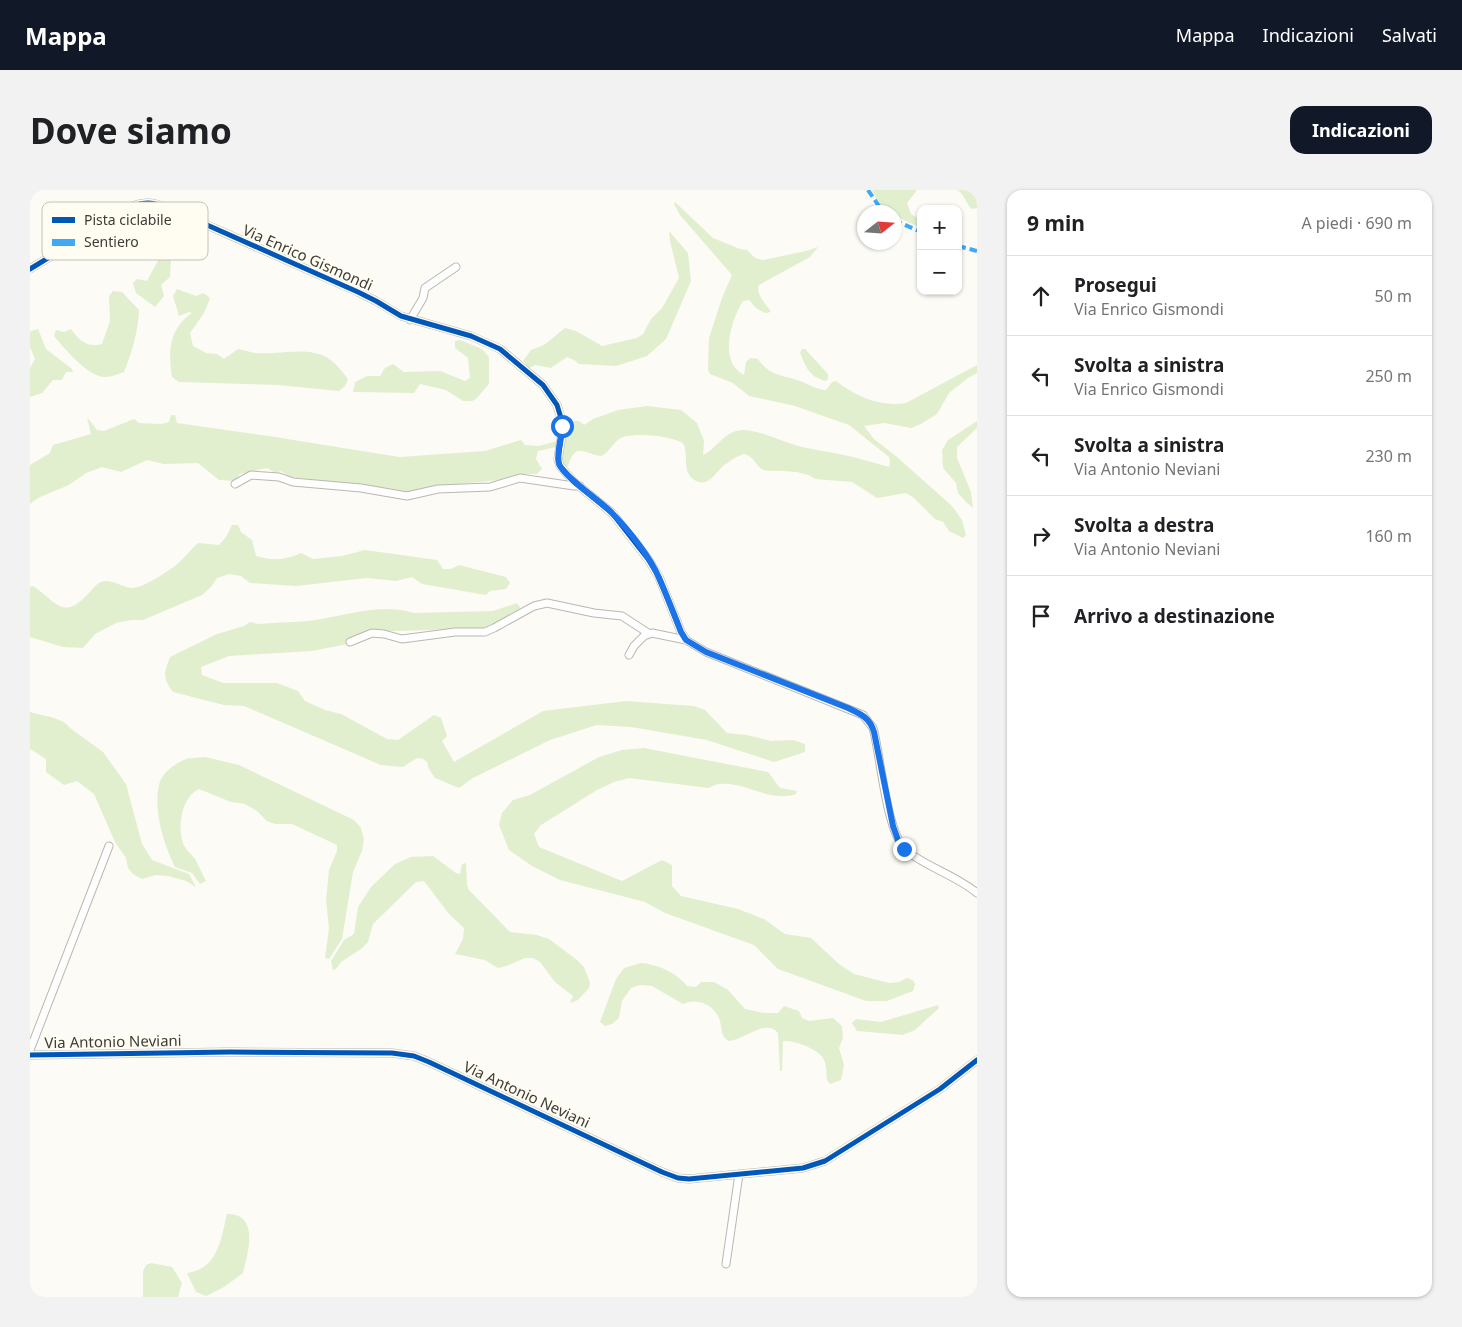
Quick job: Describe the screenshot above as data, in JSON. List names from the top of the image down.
{
  "streets": {
    "street": ["Via Enrico Gismondi", "Via Antonio Neviani"]
  },
  "legend": ["Pista ciclabile", "Sentiero"],
  "north": "right",
  "page": {
    "header": "Mappa",
    "nav": ["Mappa", "Indicazioni", "Salvati"],
    "buttons": "Indicazioni",
    "title": "Dove siamo",
    "heading": ["9 min", "A piedi · 690 m"],
    "map_buttons": ["+", "−"],
    "list": [
      ["Prosegui", "Via Enrico Gismondi", "50 m"],
      ["Svolta a sinistra", "Via Enrico Gismondi", "250 m"],
      ["Svolta a sinistra", "Via Antonio Neviani", "230 m"],
      ["Svolta a destra", "Via Antonio Neviani", "160 m"],
      "Arrivo a destinazione"
    ]
  }
}
